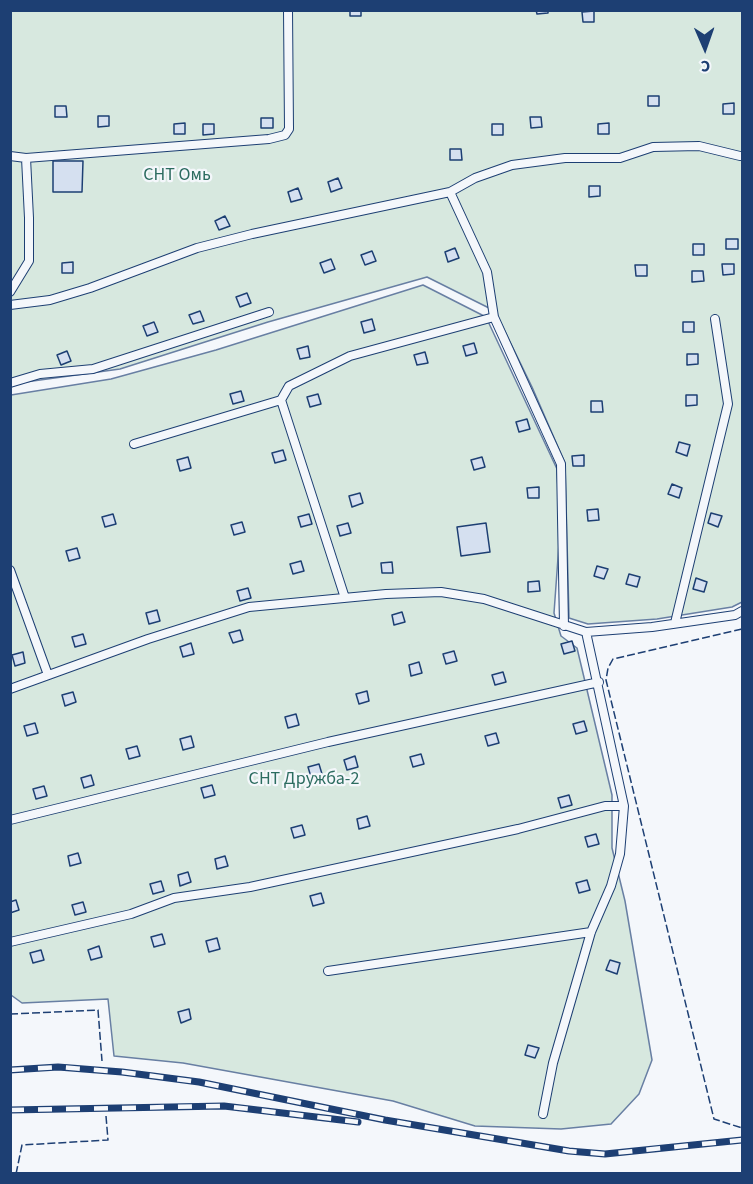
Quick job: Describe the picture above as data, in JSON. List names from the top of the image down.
{
  "parks": ["СНТ Омь", "СНТ Дружба-2"],
  "north": "bottom"
}
